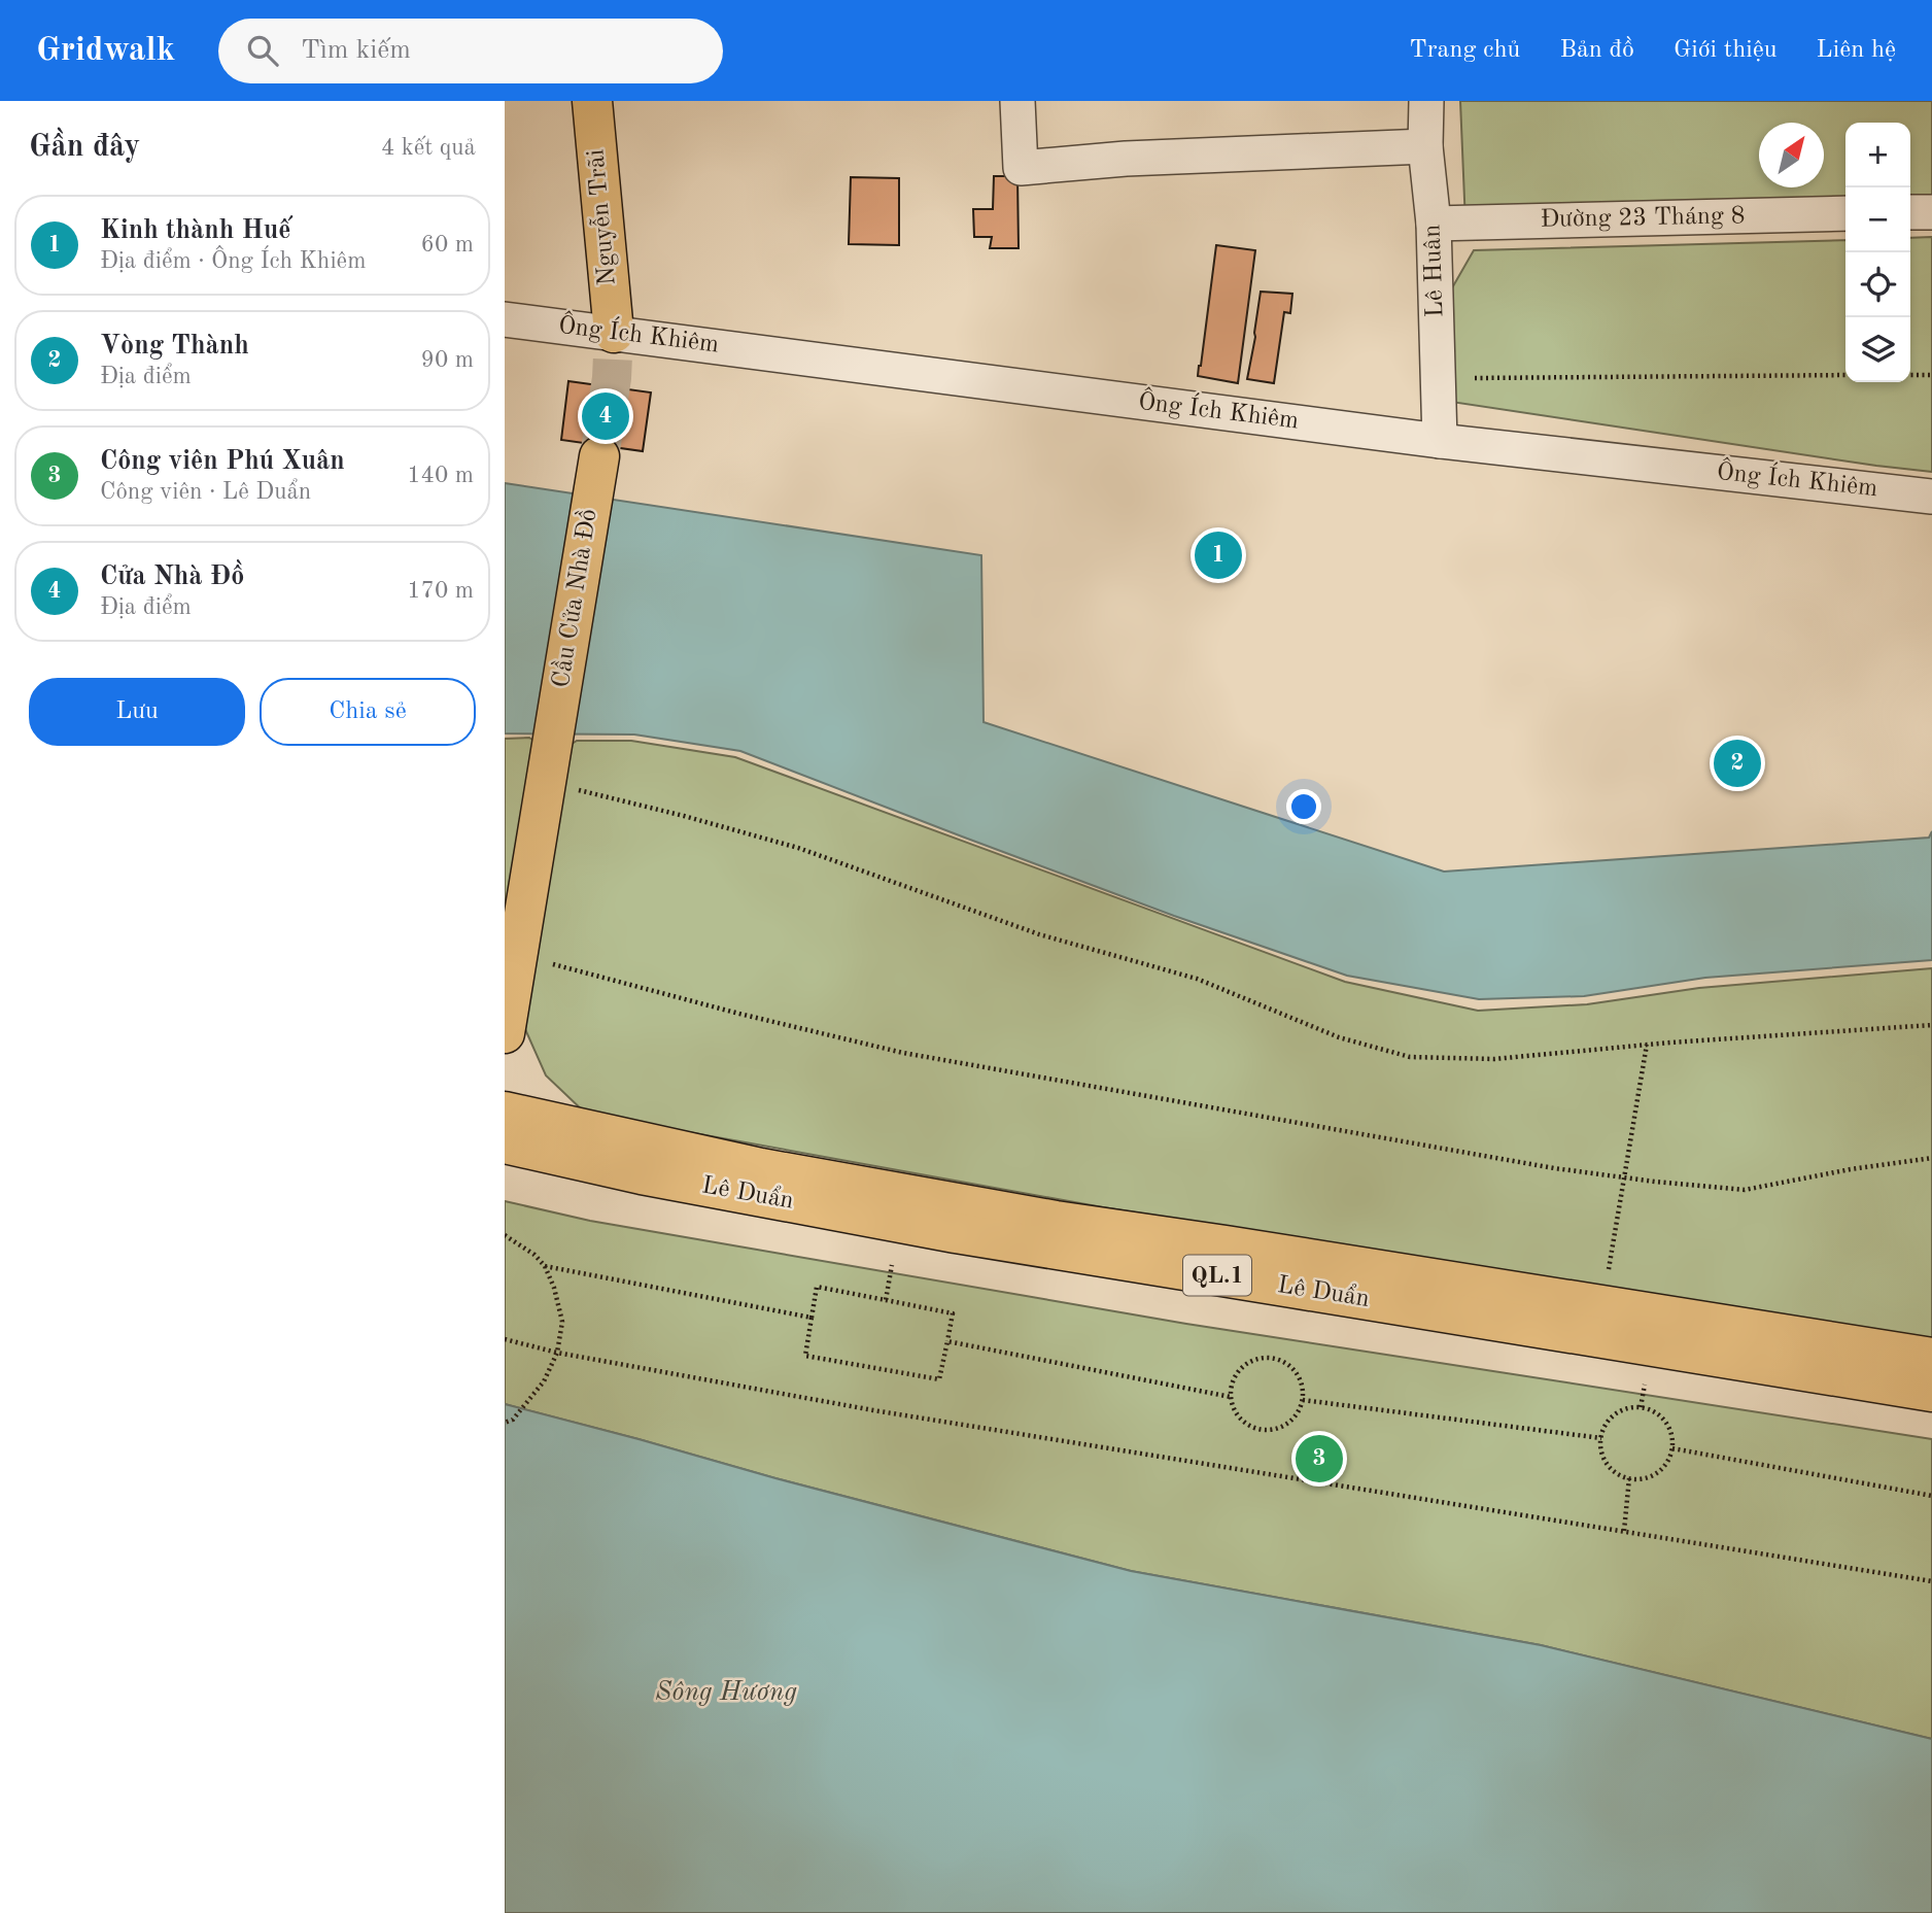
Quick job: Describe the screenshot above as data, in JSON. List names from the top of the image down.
{
  "streets": {
    "main road": [
      "Nguyễn Trãi",
      "Cầu Cửa Nhà Đồ",
      "Lê Duẩn",
      "QL.1"
    ],
    "street": ["Đường 23 Tháng 8", "Lê Huân", "Ông Ích Khiêm"]
  },
  "crossings": [
    ["Nguyễn Trãi", "Ông Ích Khiêm"],
    ["Đường 23 Tháng 8", "Lê Huân"],
    ["Lê Huân", "Ông Ích Khiêm"]
  ],
  "water": ["Sông Hương"],
  "north": "top right",
  "page": {
    "header": "Gridwalk",
    "search": "Tìm kiếm",
    "nav": [
      "Trang chủ",
      "Bản đồ",
      "Giới thiệu",
      "Liên hệ"
    ],
    "heading": ["Gần đây", "4 kết quả"],
    "map_buttons": ["+", "−"],
    "list": [
      {
        "mark": "1",
        "name": "Kinh thành Huế",
        "note": "Địa điểm · Ông Ích Khiêm",
        "value": "60 m"
      },
      {
        "mark": "2",
        "name": "Vòng Thành",
        "note": "Địa điểm",
        "value": "90 m"
      },
      {
        "mark": "3",
        "name": "Công viên Phú Xuân",
        "note": "Công viên · Lê Duẩn",
        "value": "140 m"
      },
      {
        "mark": "4",
        "name": "Cửa Nhà Đồ",
        "note": "Địa điểm",
        "value": "170 m"
      }
    ],
    "pins": [
      "4",
      "1",
      "2",
      "3"
    ],
    "buttons": ["Lưu", "Chia sẻ"]
  }
}
